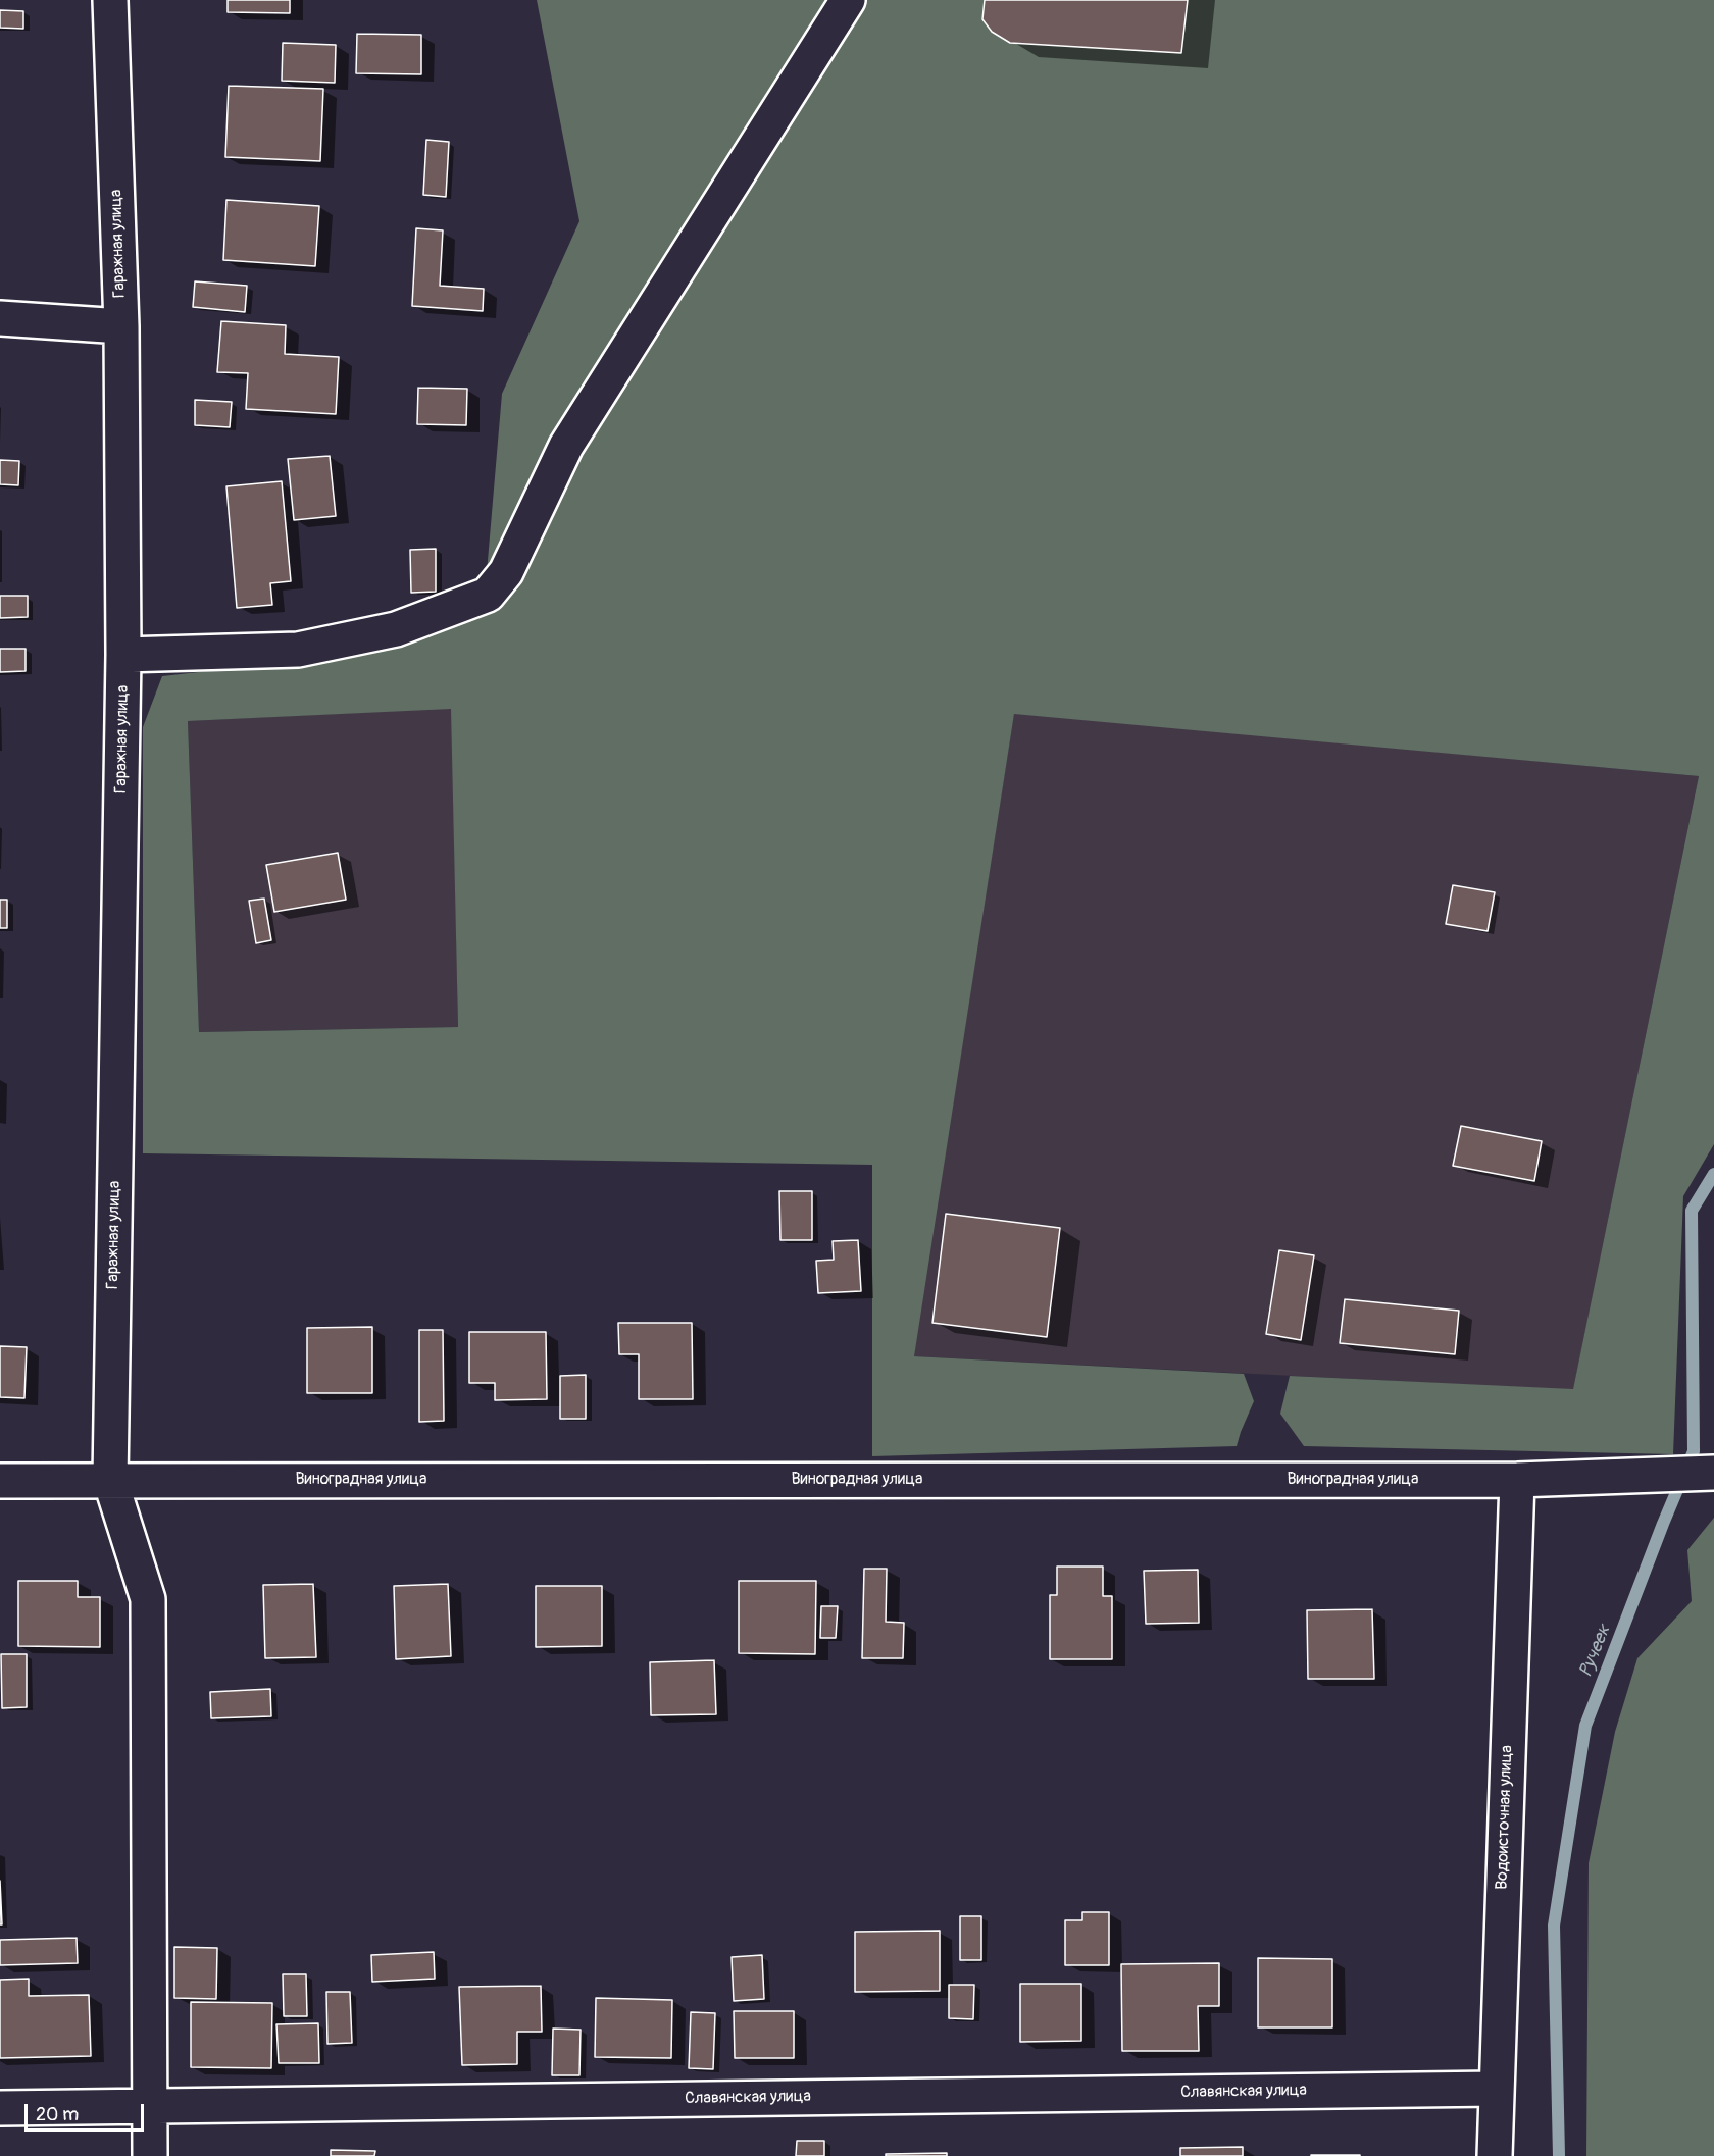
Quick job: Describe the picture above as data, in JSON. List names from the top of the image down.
{
  "streets": {
    "street": [
      "Гаражная улица",
      "Виноградная улица",
      "Водоисточная улица",
      "Славянская улица"
    ]
  },
  "crossings": [
    ["Гаражная улица", "Виноградная улица"],
    ["Гаражная улица", "Славянская улица"],
    ["Виноградная улица", "Водоисточная улица"],
    ["Водоисточная улица", "Славянская улица"]
  ],
  "water": ["Ручеек"],
  "scale_bar": "20 m"
}
